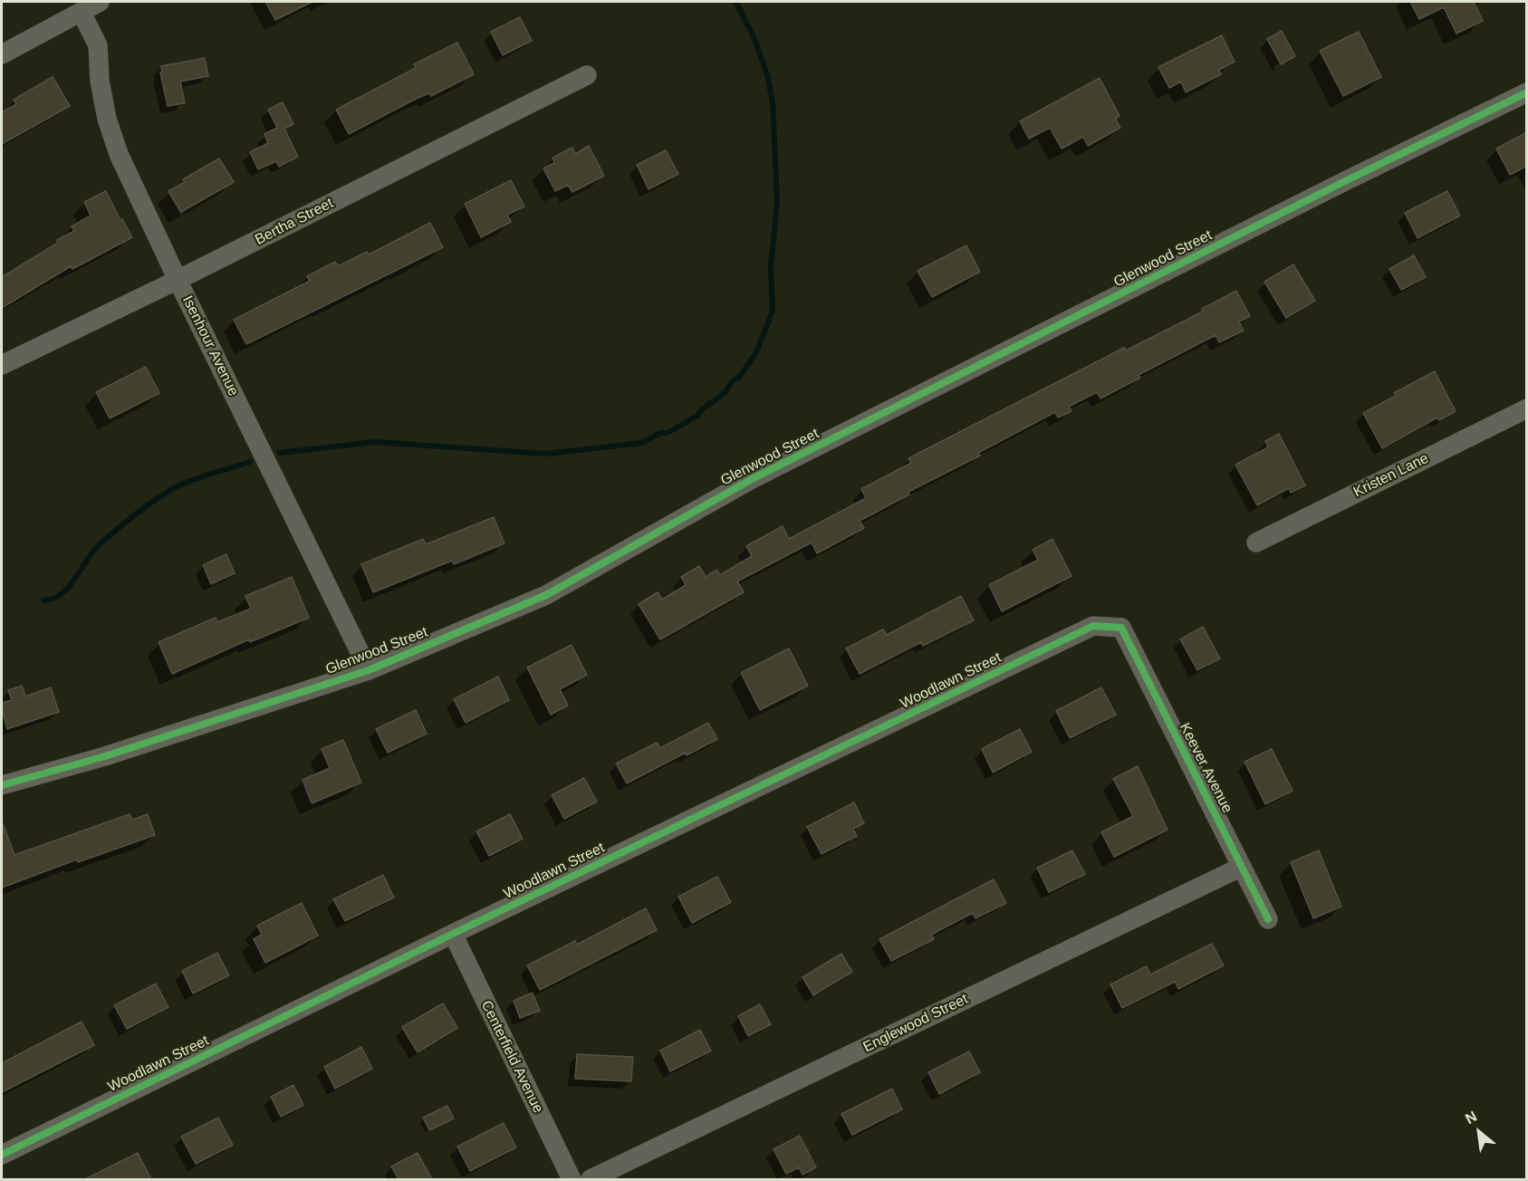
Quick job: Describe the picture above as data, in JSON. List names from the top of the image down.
{
  "streets": {
    "street": [
      "Bertha Street",
      "Glenwood Street",
      "Isenhour Avenue",
      "Kristen Lane",
      "Woodlawn Street",
      "Keever Avenue",
      "Englewood Street",
      "Centerfield Avenue"
    ]
  },
  "crossings": [
    ["Bertha Street", "Isenhour Avenue"],
    ["Glenwood Street", "Isenhour Avenue"],
    ["Woodlawn Street", "Keever Avenue"],
    ["Woodlawn Street", "Centerfield Avenue"],
    ["Keever Avenue", "Englewood Street"]
  ],
  "north": "top left"
}
